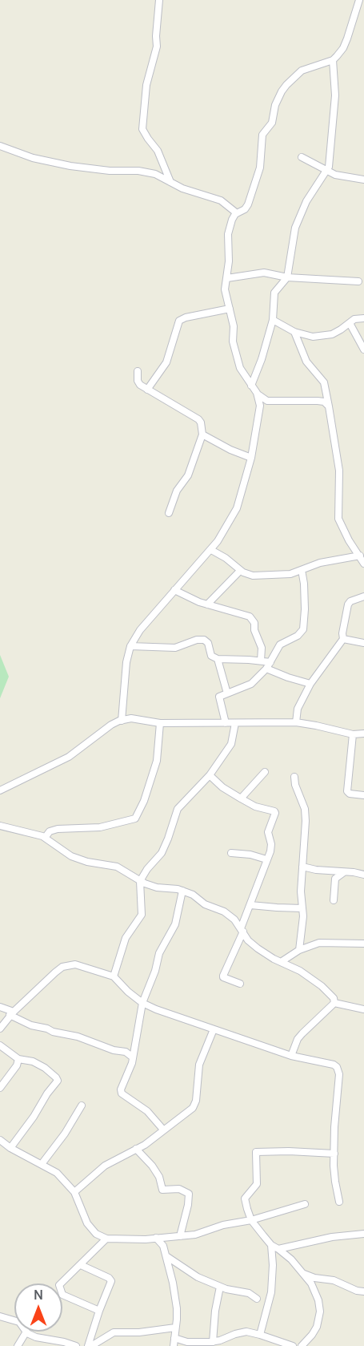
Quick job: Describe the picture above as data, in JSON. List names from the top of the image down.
{
  "north": "top"
}
